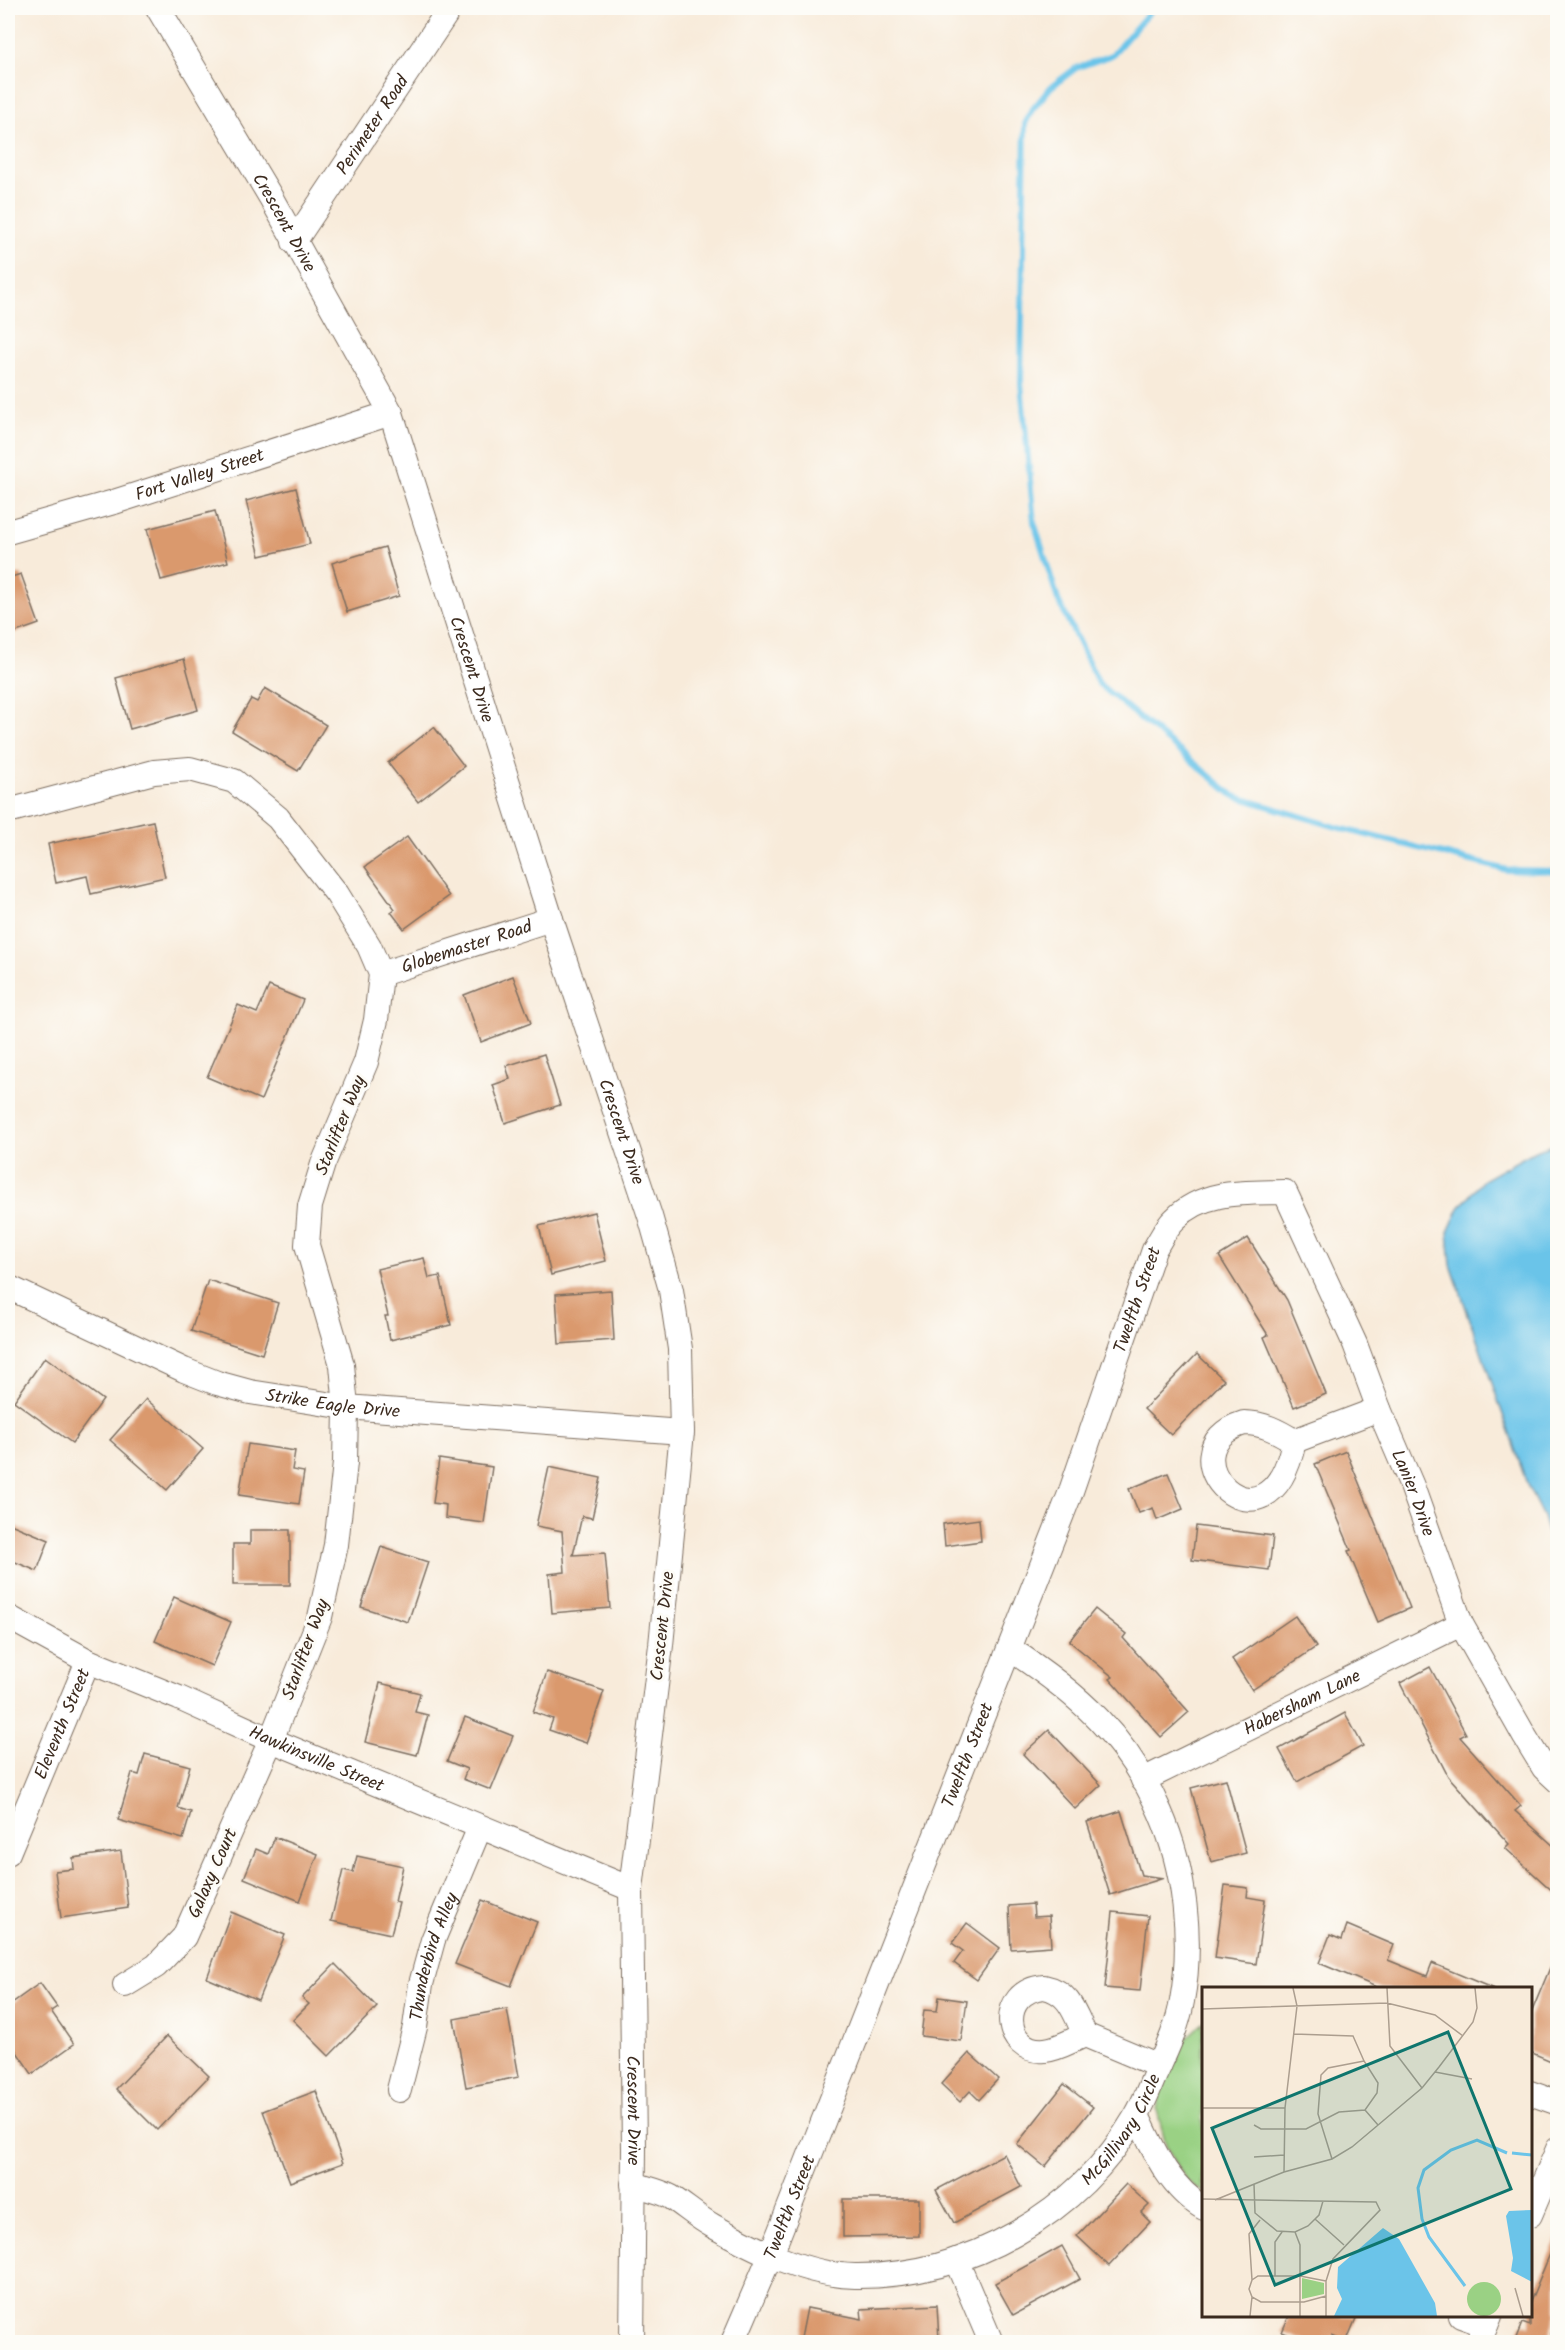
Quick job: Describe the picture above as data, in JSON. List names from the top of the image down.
{
  "streets": {
    "street": [
      "Perimeter Road",
      "Crescent Drive",
      "Fort Valley Street",
      "Globemaster Road",
      "Starlifter Way",
      "Twelfth Street",
      "Strike Eagle Drive",
      "Lanier Drive",
      "Habersham Lane",
      "Eleventh Street",
      "Hawkinsville Street",
      "Galaxy Court",
      "Thunderbird Alley",
      "McGillivary Circle"
    ]
  },
  "crossings": [
    ["Perimeter Road", "Crescent Drive"],
    ["Crescent Drive", "Fort Valley Street"],
    ["Crescent Drive", "Globemaster Road"],
    ["Crescent Drive", "Strike Eagle Drive"],
    ["Crescent Drive", "Hawkinsville Street"],
    ["Crescent Drive", "McGillivary Circle"],
    ["Globemaster Road", "Starlifter Way"],
    ["Starlifter Way", "Strike Eagle Drive"],
    ["Starlifter Way", "Hawkinsville Street"],
    ["Starlifter Way", "Galaxy Court"],
    ["Twelfth Street", "Lanier Drive"],
    ["Twelfth Street", "McGillivary Circle"],
    ["Lanier Drive", "Habersham Lane"],
    ["Habersham Lane", "McGillivary Circle"],
    ["Eleventh Street", "Hawkinsville Street"],
    ["Hawkinsville Street", "Galaxy Court"],
    ["Hawkinsville Street", "Thunderbird Alley"]
  ]
}
